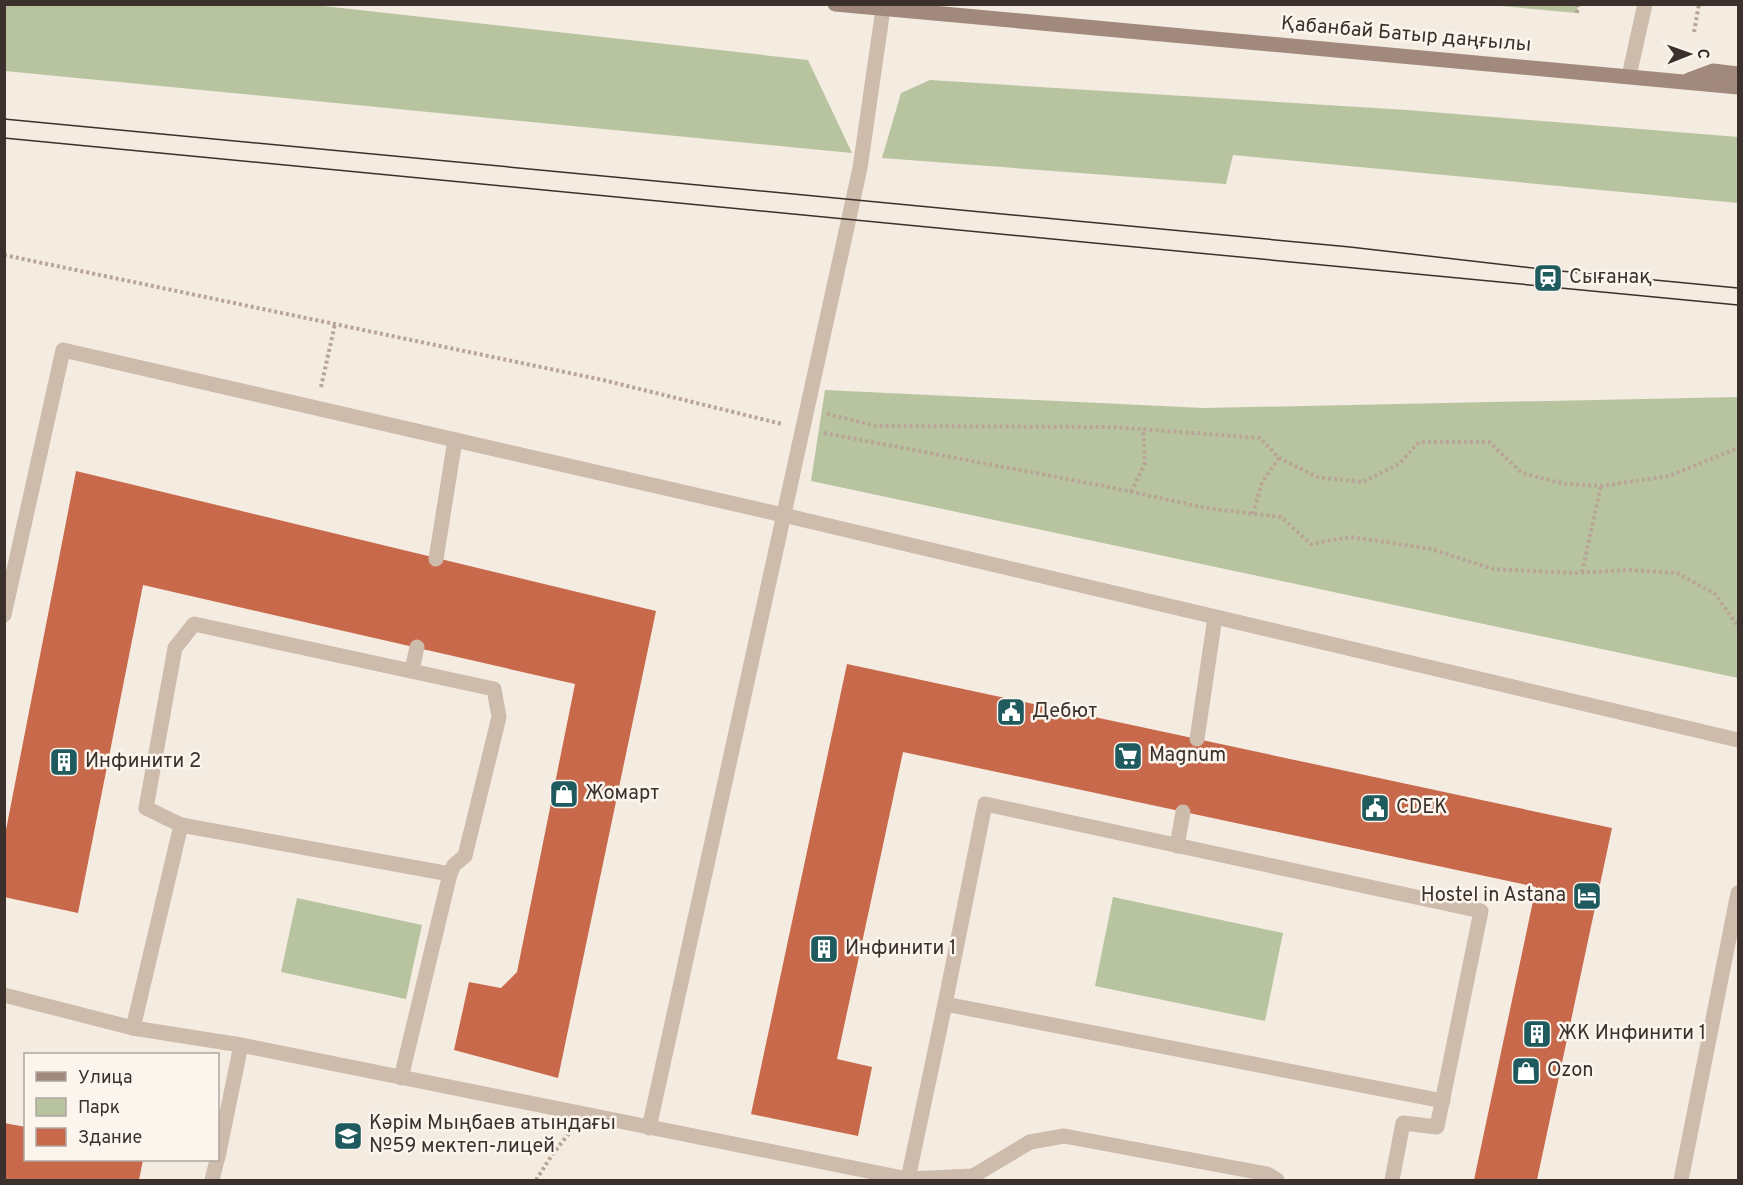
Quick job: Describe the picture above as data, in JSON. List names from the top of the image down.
{
  "streets": {
    "main road": ["Қабанбай Батыр даңғылы"]
  },
  "places": {
    "station": ["Сығанақ"],
    "public building": ["Дебют", "CDEK"],
    "supermarket": ["Magnum"],
    "building": ["Инфинити 2", "Инфинити 1", "ЖК Инфинити 1"],
    "shop": ["Жомарт", "Ozon"],
    "hotel": ["Hostel in Astana"],
    "school or university": ["Кәрім Мыңбаев атындағы №59 мектеп-лицей"]
  },
  "legend": ["Улица", "Парк", "Здание"],
  "north": "right"
}
